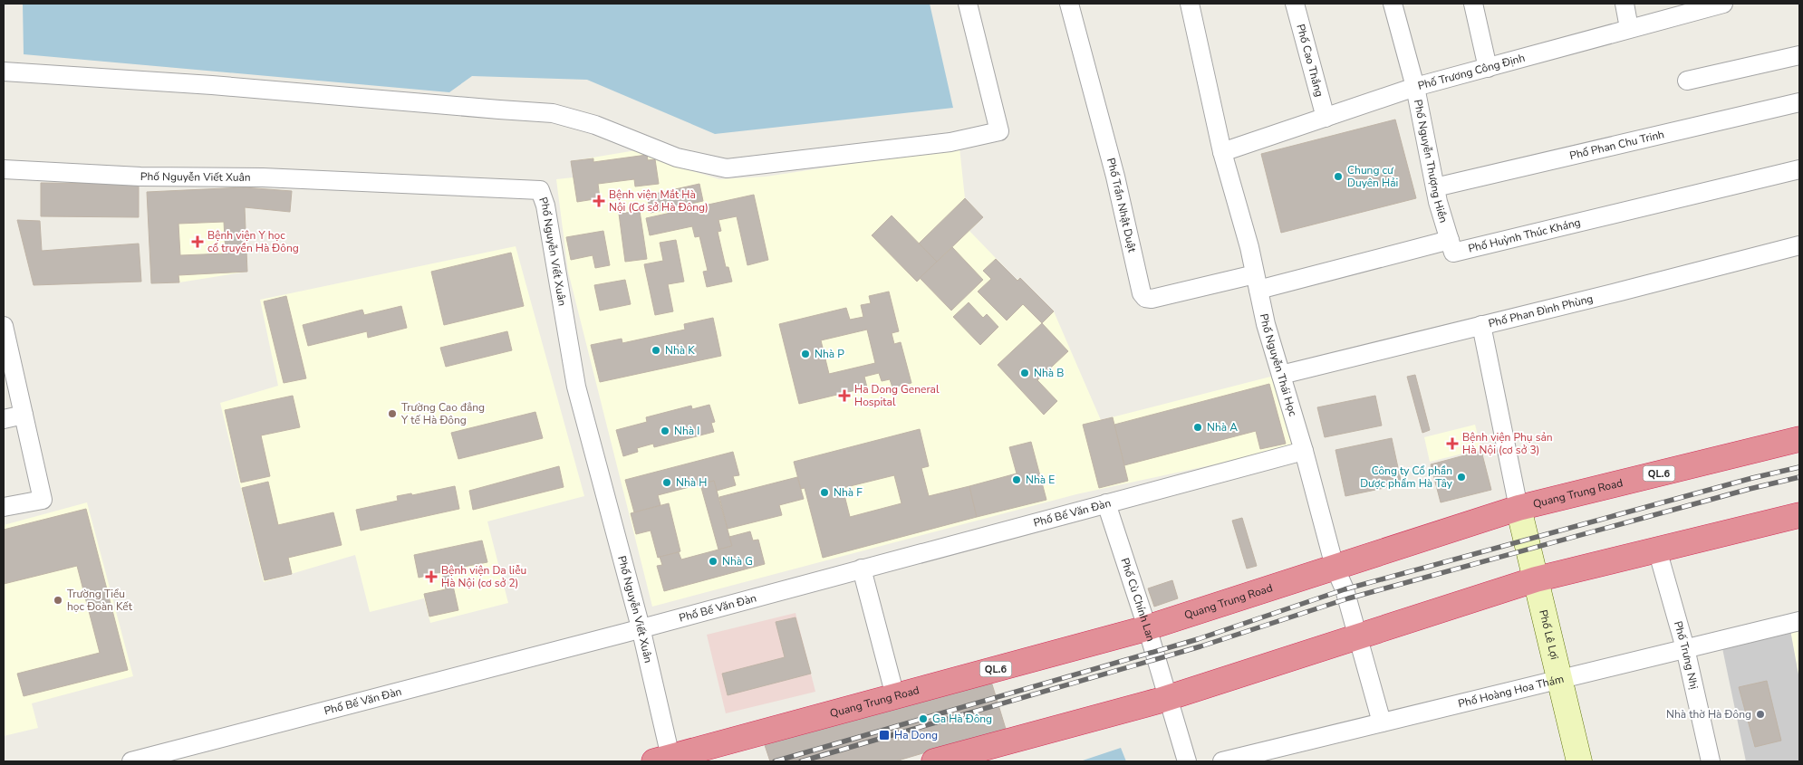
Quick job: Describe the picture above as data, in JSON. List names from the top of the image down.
{
  "streets": {
    "highway": ["QL.6", "Quang Trung Road"],
    "street": [
      "Phố Cao Thắng",
      "Phố Trương Công Định",
      "Phố Phan Chu Trinh",
      "Phố Nguyễn Thượng Hiền",
      "Phố Nguyễn Viết Xuân",
      "Phố Trần Nhật Duật",
      "Phố Huỳnh Thúc Kháng",
      "Phố Phan Đình Phùng",
      "Phố Nguyễn Thái Học",
      "Phố Bế Văn Đàn",
      "Phố Cù Chính Lan",
      "Phố Lê Lợi",
      "Phố Trưng Nhị",
      "Phố Hoàng Hoa Thám"
    ]
  },
  "crossings": [
    ["Phố Cao Thắng", "Phố Trương Công Định"],
    ["Phố Trương Công Định", "Phố Nguyễn Thượng Hiền"],
    ["Phố Trương Công Định", "Phố Nguyễn Thái Học"],
    ["Phố Phan Chu Trinh", "Phố Nguyễn Thượng Hiền"],
    ["Phố Nguyễn Thượng Hiền", "Phố Huỳnh Thúc Kháng"],
    ["Phố Nguyễn Viết Xuân", "Quang Trung Road"],
    ["Phố Nguyễn Viết Xuân", "Phố Bế Văn Đàn"],
    ["Phố Trần Nhật Duật", "Phố Nguyễn Thái Học"],
    ["Phố Phan Đình Phùng", "Phố Nguyễn Thái Học"],
    ["Phố Nguyễn Thái Học", "Quang Trung Road"],
    ["Phố Nguyễn Thái Học", "Phố Bế Văn Đàn"],
    ["Phố Nguyễn Thái Học", "Phố Hoàng Hoa Thám"],
    ["Quang Trung Road", "Phố Cù Chính Lan"],
    ["Quang Trung Road", "Phố Lê Lợi"],
    ["Phố Bế Văn Đàn", "Phố Cù Chính Lan"],
    ["Phố Lê Lợi", "Phố Hoàng Hoa Thám"],
    ["Phố Trưng Nhị", "Phố Hoàng Hoa Thám"]
  ],
  "places": {
    "other": [
      "Chung cư Duyên Hải",
      "Nhà K",
      "Nhà P",
      "Nhà B",
      "Trường Cao đẳng Y tế Hà Đông",
      "Nhà A",
      "Nhà I",
      "Công ty Cổ phần Dược phẩm Hà Tây",
      "Nhà E",
      "Nhà H",
      "Nhà F",
      "Nhà G",
      "Trường Tiểu học Đoàn Kết",
      "Nhà thờ Hà Đông",
      "Ga Hà Đông"
    ],
    "health": [
      "Bệnh viện Mắt Hà Nội (Cơ sở Hà Đông)",
      "Bệnh viện Y học cổ truyền Hà Đông",
      "Ha Dong General Hospital",
      "Bệnh viện Phụ sản Hà Nội (cơ sở 3)",
      "Bệnh viện Da liễu Hà Nội (cơ sở 2)"
    ],
    "transit": ["Ha Dong"]
  }
}
